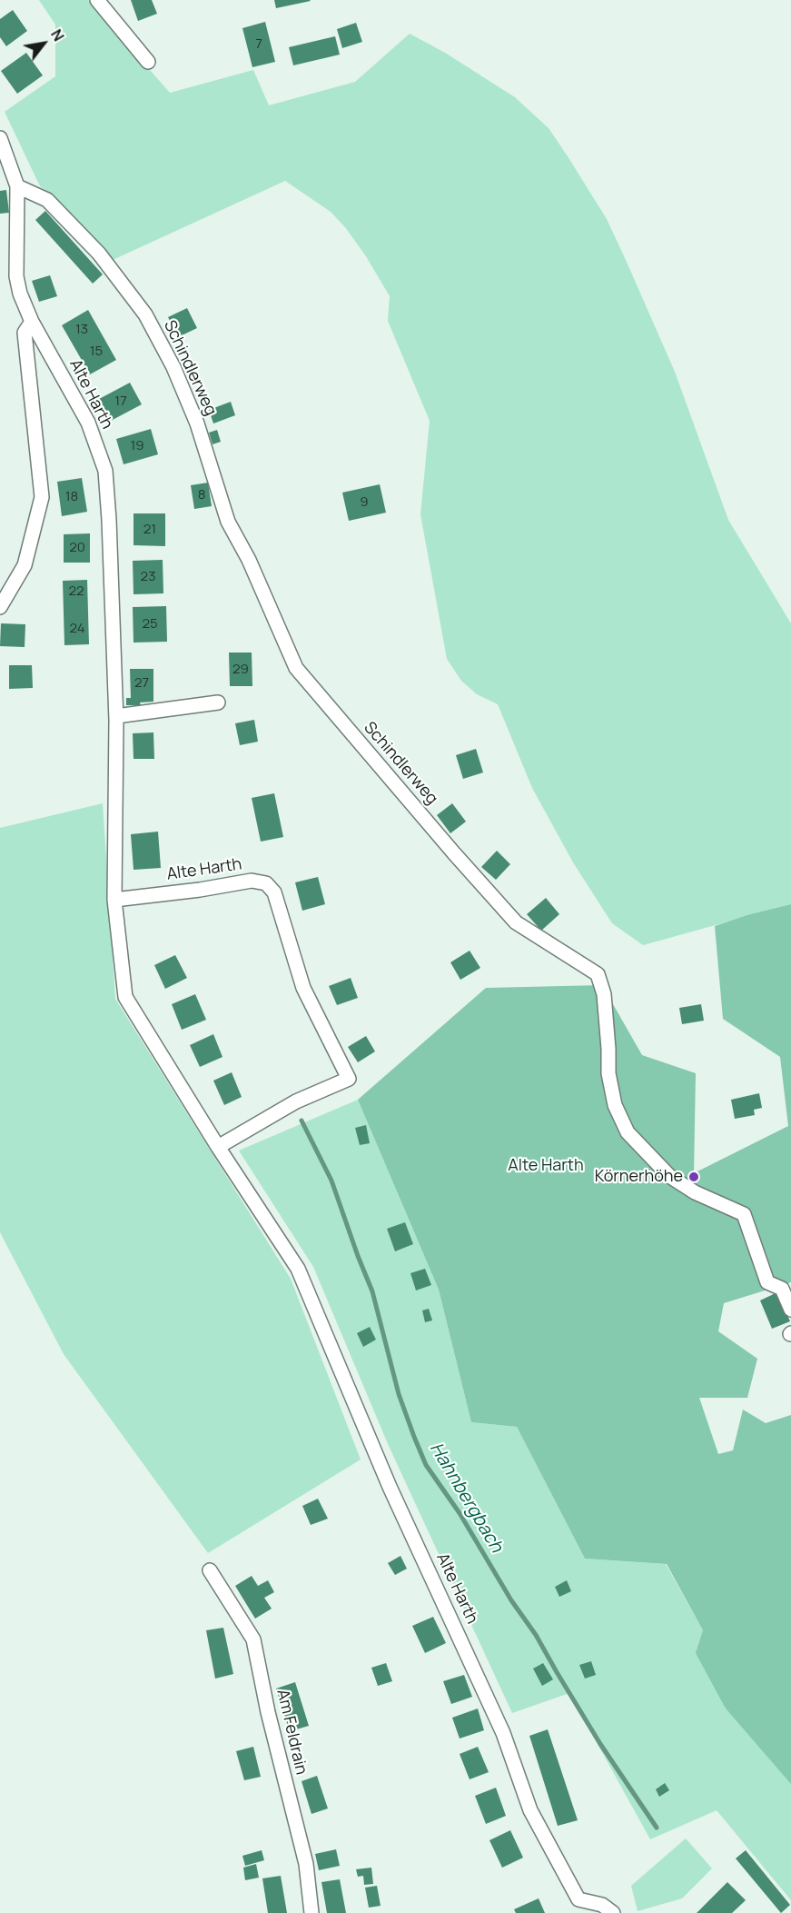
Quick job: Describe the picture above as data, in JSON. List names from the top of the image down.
{
  "streets": {
    "street": ["Schindlerweg", "Alte Harth", "Am Feldrain"]
  },
  "crossings": [
    ["Schindlerweg", "Alte Harth"]
  ],
  "water": ["Hahnbergbach"],
  "parks": ["Alte Harth"],
  "places": ["Körnerhöhe"],
  "house_numbers": [
    "7",
    "13",
    "15",
    "17",
    "19",
    "8",
    "18",
    "9",
    "21",
    "20",
    "23",
    "22",
    "25",
    "24",
    "29",
    "27"
  ],
  "north": "top right"
}
